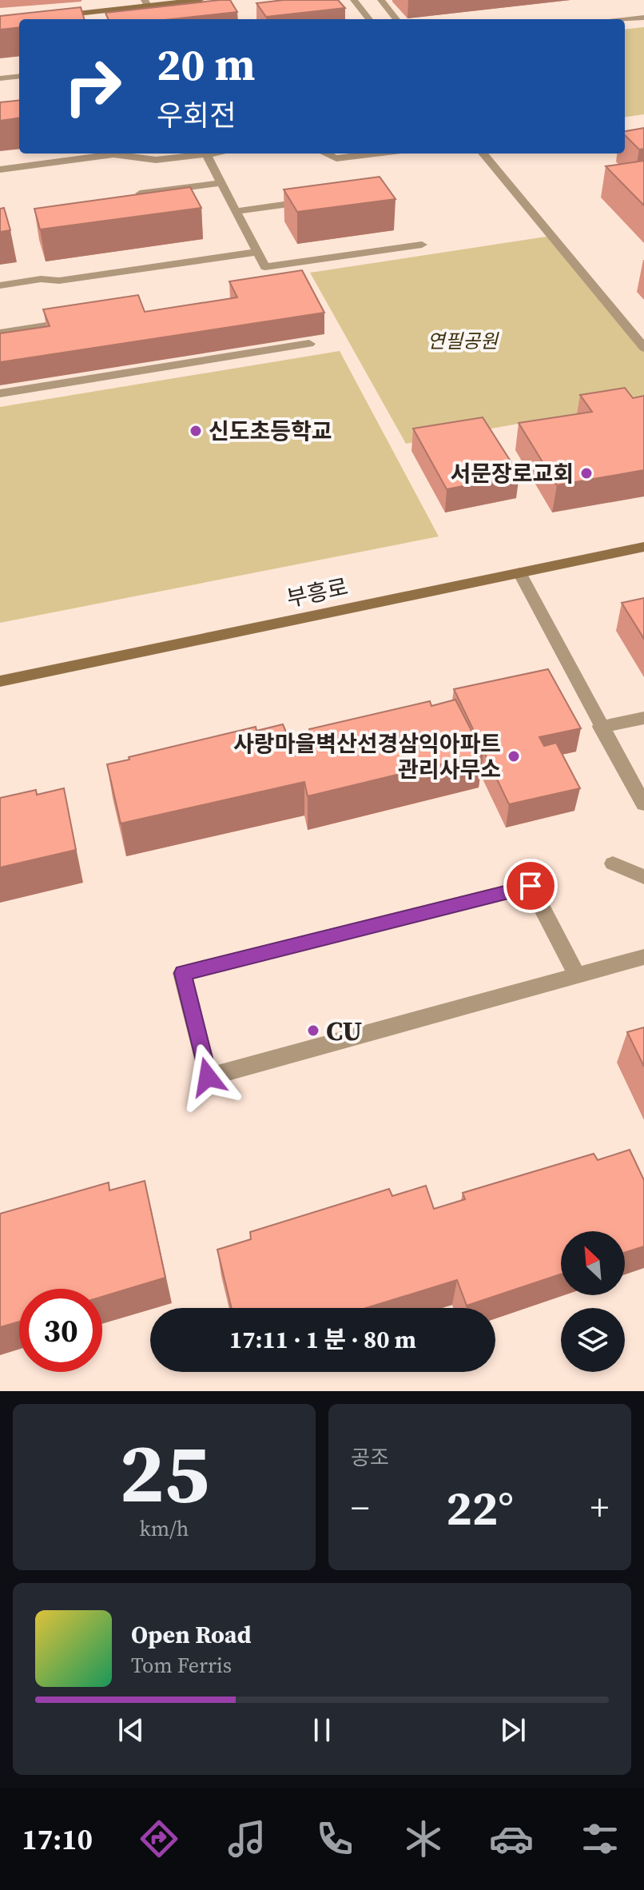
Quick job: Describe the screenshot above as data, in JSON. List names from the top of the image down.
{
  "streets": {
    "street": ["부흥로"]
  },
  "parks": ["연필공원"],
  "places": [
    "신도초등학교",
    "서문장로교회",
    "사랑마을벽산선경삼익아파트 관리사무소",
    "CU"
  ],
  "north": "top left",
  "page": {
    "turn": ["20 m", "우회전"],
    "limit": "30",
    "trip": "17:11 · 1 분 · 80 m",
    "tile": [
      ["25", "km/h"],
      "공조"
    ],
    "heat": ["−", "22°", "+"],
    "song": ["Open Road", "Tom Ferris"],
    "tabs": "17:10"
  }
}
